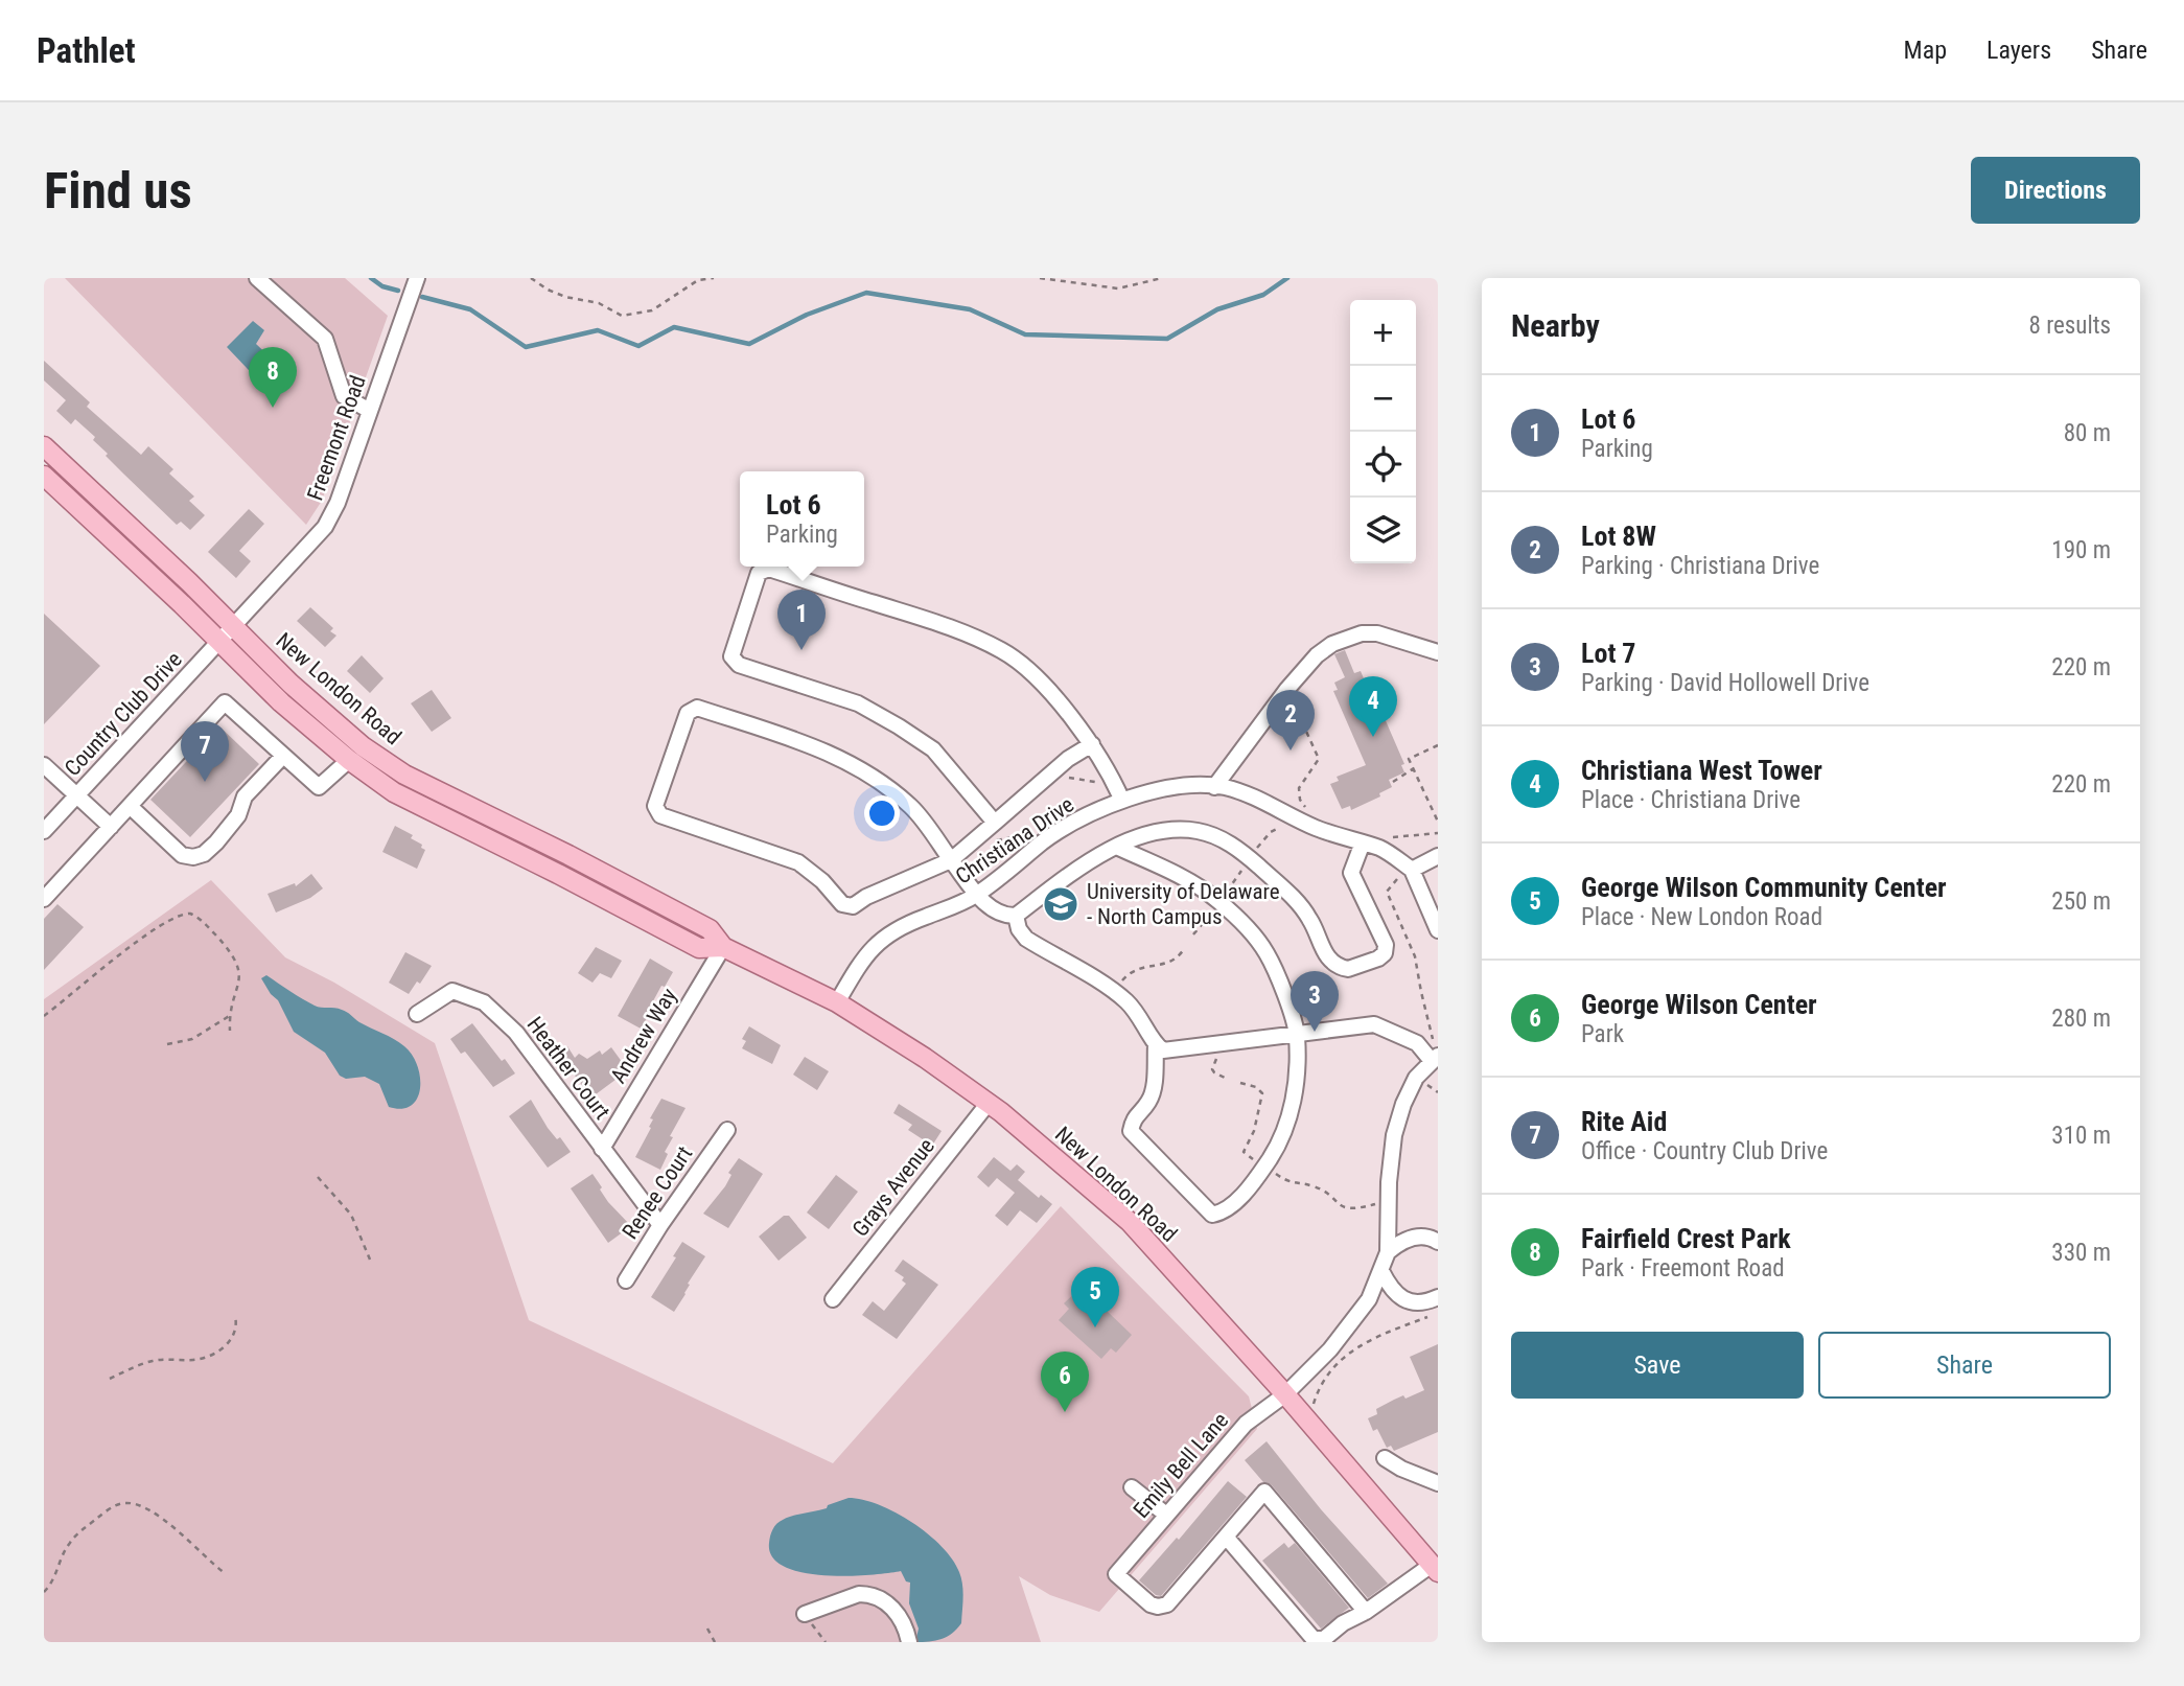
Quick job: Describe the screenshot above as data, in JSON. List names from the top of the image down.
{
  "streets": {
    "main road": ["New London Road"],
    "street": [
      "Freemont Road",
      "Country Club Drive",
      "Christiana Drive",
      "Andrew Way",
      "Heather Court",
      "Grays Avenue",
      "Renee Court",
      "Emily Bell Lane"
    ]
  },
  "crossings": [
    ["Freemont Road", "New London Road"],
    ["Freemont Road", "Country Club Drive"],
    ["New London Road", "Country Club Drive"],
    ["New London Road", "Christiana Drive"],
    ["New London Road", "Andrew Way"],
    ["New London Road", "Grays Avenue"],
    ["New London Road", "Emily Bell Lane"],
    ["Andrew Way", "Heather Court"],
    ["Heather Court", "Renee Court"]
  ],
  "places": {
    "school or university": ["University of Delaware - North Campus"]
  },
  "page": {
    "header": "Pathlet",
    "nav": ["Map", "Layers", "Share"],
    "buttons": [
      "Directions",
      ["Save", "Share"]
    ],
    "title": "Find us",
    "heading": ["Nearby", "8 results"],
    "map_buttons": ["+", "−"],
    "pins": [
      "8",
      "1",
      "4",
      "2",
      "7",
      "3",
      "5",
      "6"
    ],
    "list": [
      {
        "mark": "1",
        "name": "Lot 6",
        "note": "Parking",
        "value": "80 m"
      },
      {
        "mark": "2",
        "name": "Lot 8W",
        "note": "Parking · Christiana Drive",
        "value": "190 m"
      },
      {
        "mark": "3",
        "name": "Lot 7",
        "note": "Parking · David Hollowell Drive",
        "value": "220 m"
      },
      {
        "mark": "4",
        "name": "Christiana West Tower",
        "note": "Place · Christiana Drive",
        "value": "220 m"
      },
      {
        "mark": "5",
        "name": "George Wilson Community Center",
        "note": "Place · New London Road",
        "value": "250 m"
      },
      {
        "mark": "6",
        "name": "George Wilson Center",
        "note": "Park",
        "value": "280 m"
      },
      {
        "mark": "7",
        "name": "Rite Aid",
        "note": "Office · Country Club Drive",
        "value": "310 m"
      },
      {
        "mark": "8",
        "name": "Fairfield Crest Park",
        "note": "Park · Freemont Road",
        "value": "330 m"
      }
    ],
    "popup": ["Lot 6", "Parking"]
  }
}
